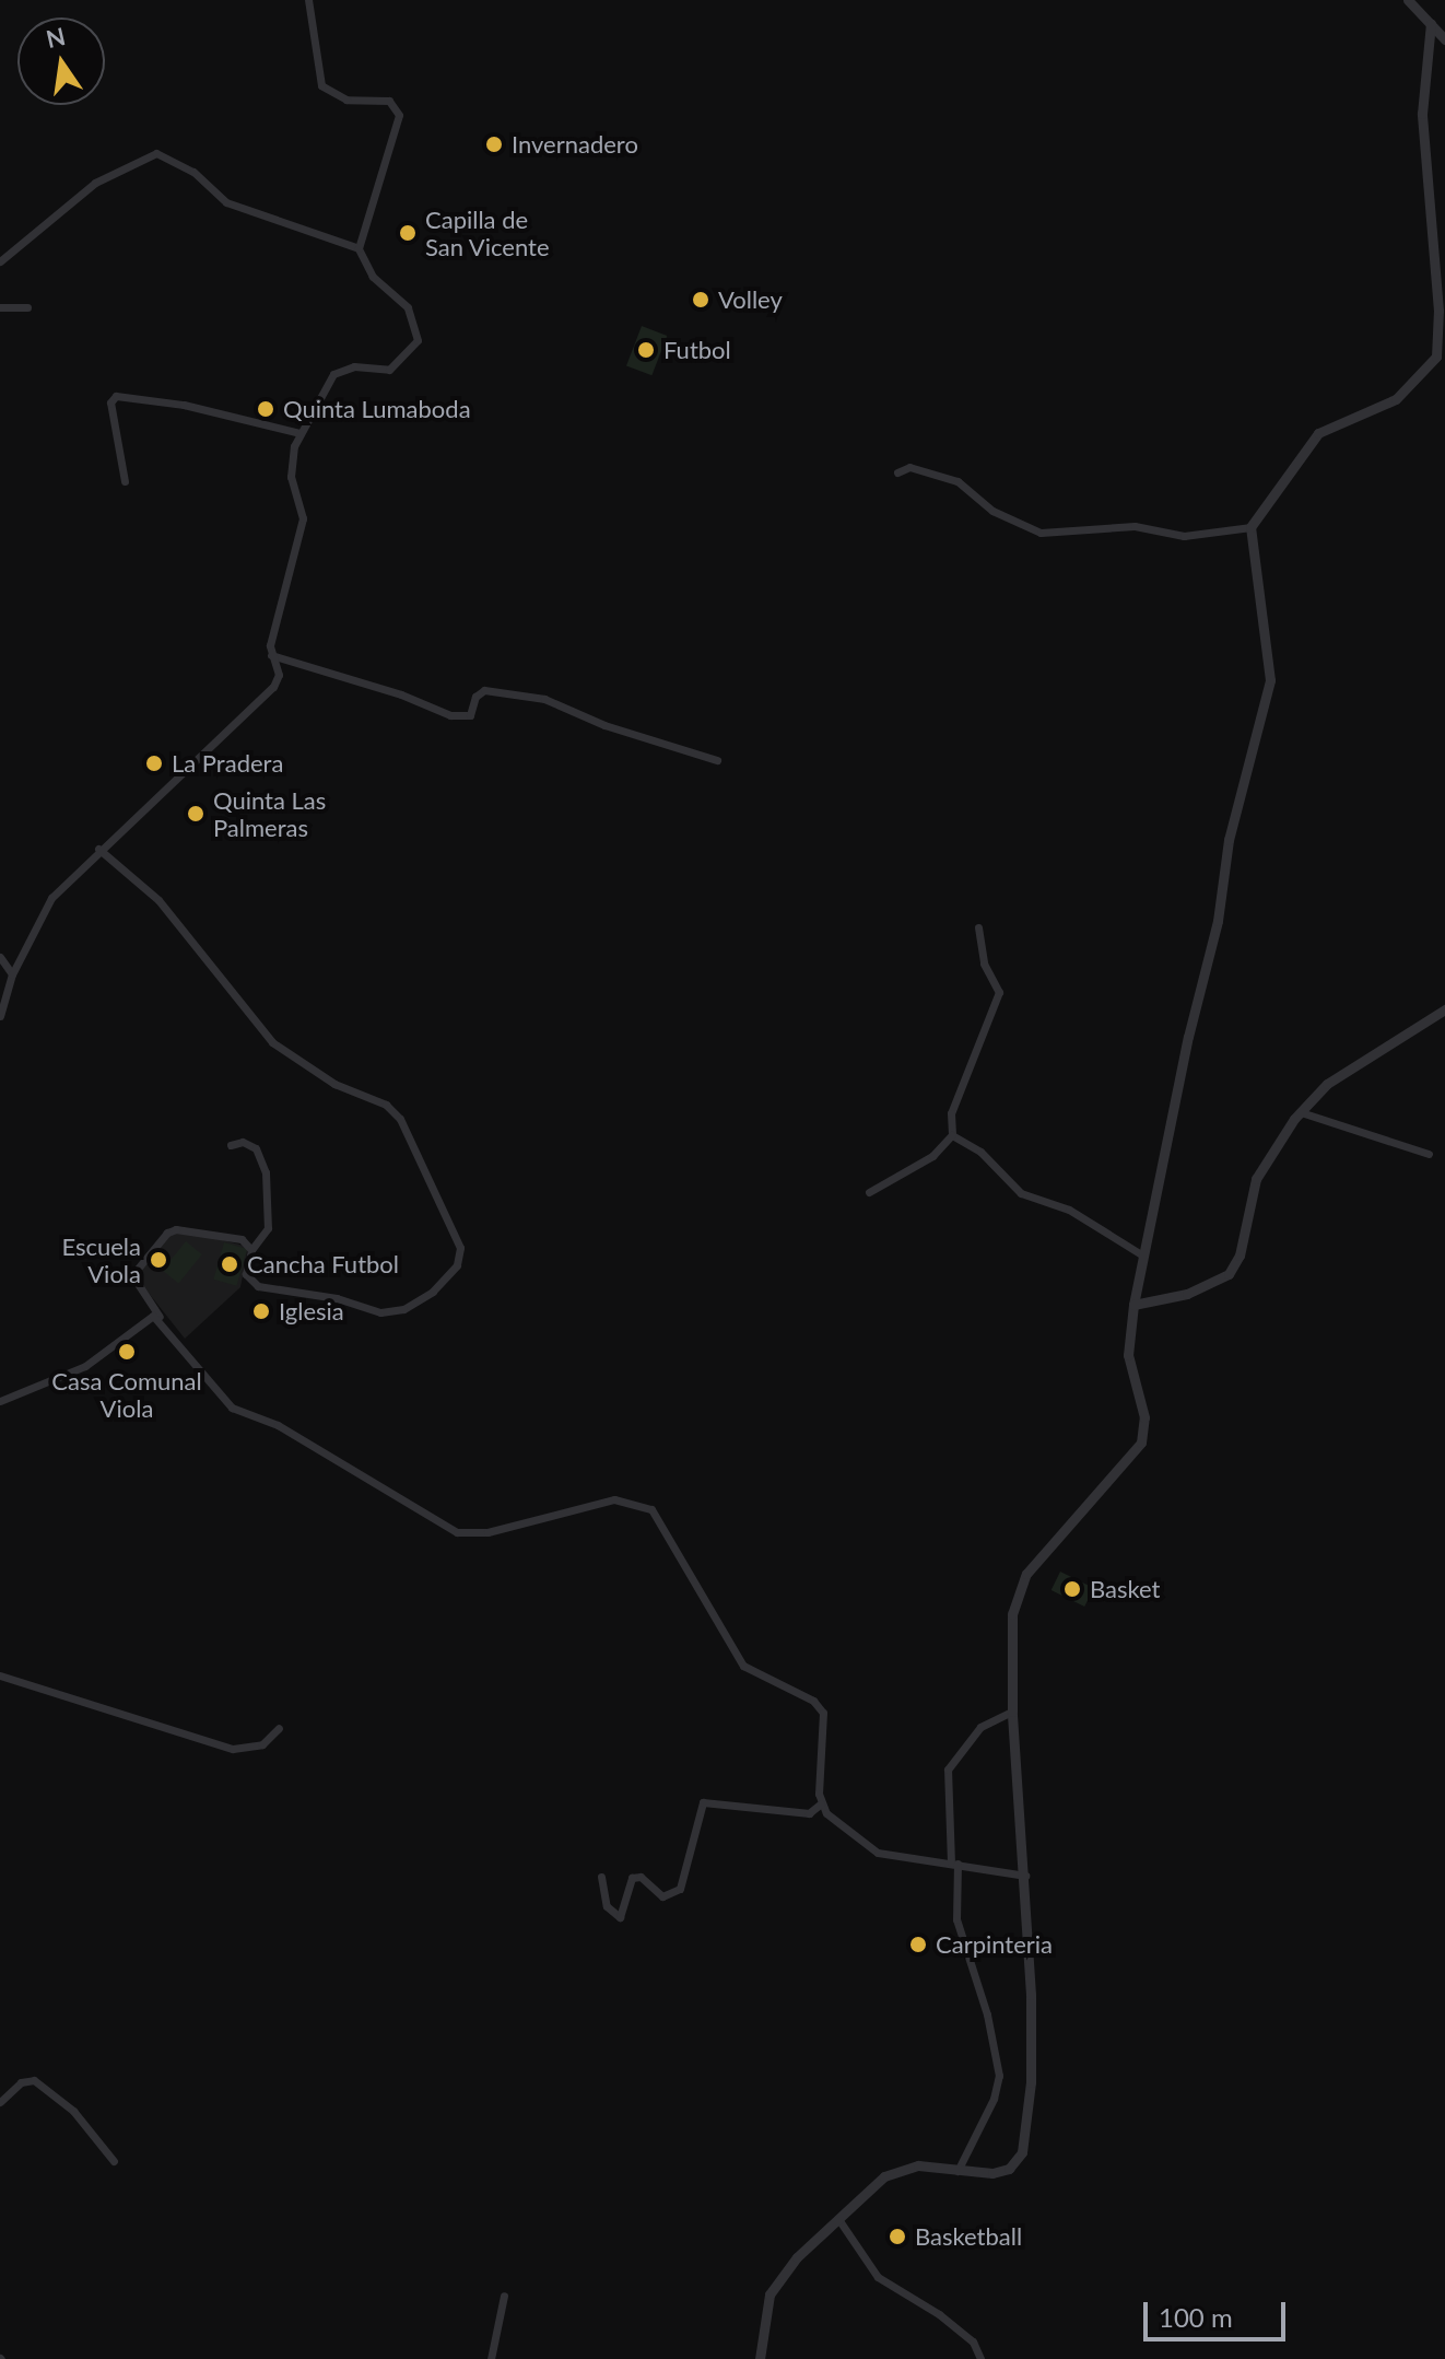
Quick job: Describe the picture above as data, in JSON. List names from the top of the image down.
{
  "places": [
    "Invernadero",
    "Capilla de San Vicente",
    "Volley",
    "Futbol",
    "Quinta Lumaboda",
    "La Pradera",
    "Quinta Las Palmeras",
    "Escuela Viola",
    "Cancha Futbol",
    "Iglesia",
    "Casa Comunal Viola",
    "Basket",
    "Carpinteria",
    "Basketball"
  ],
  "scale_bar": "100 m",
  "north": "top"
}
